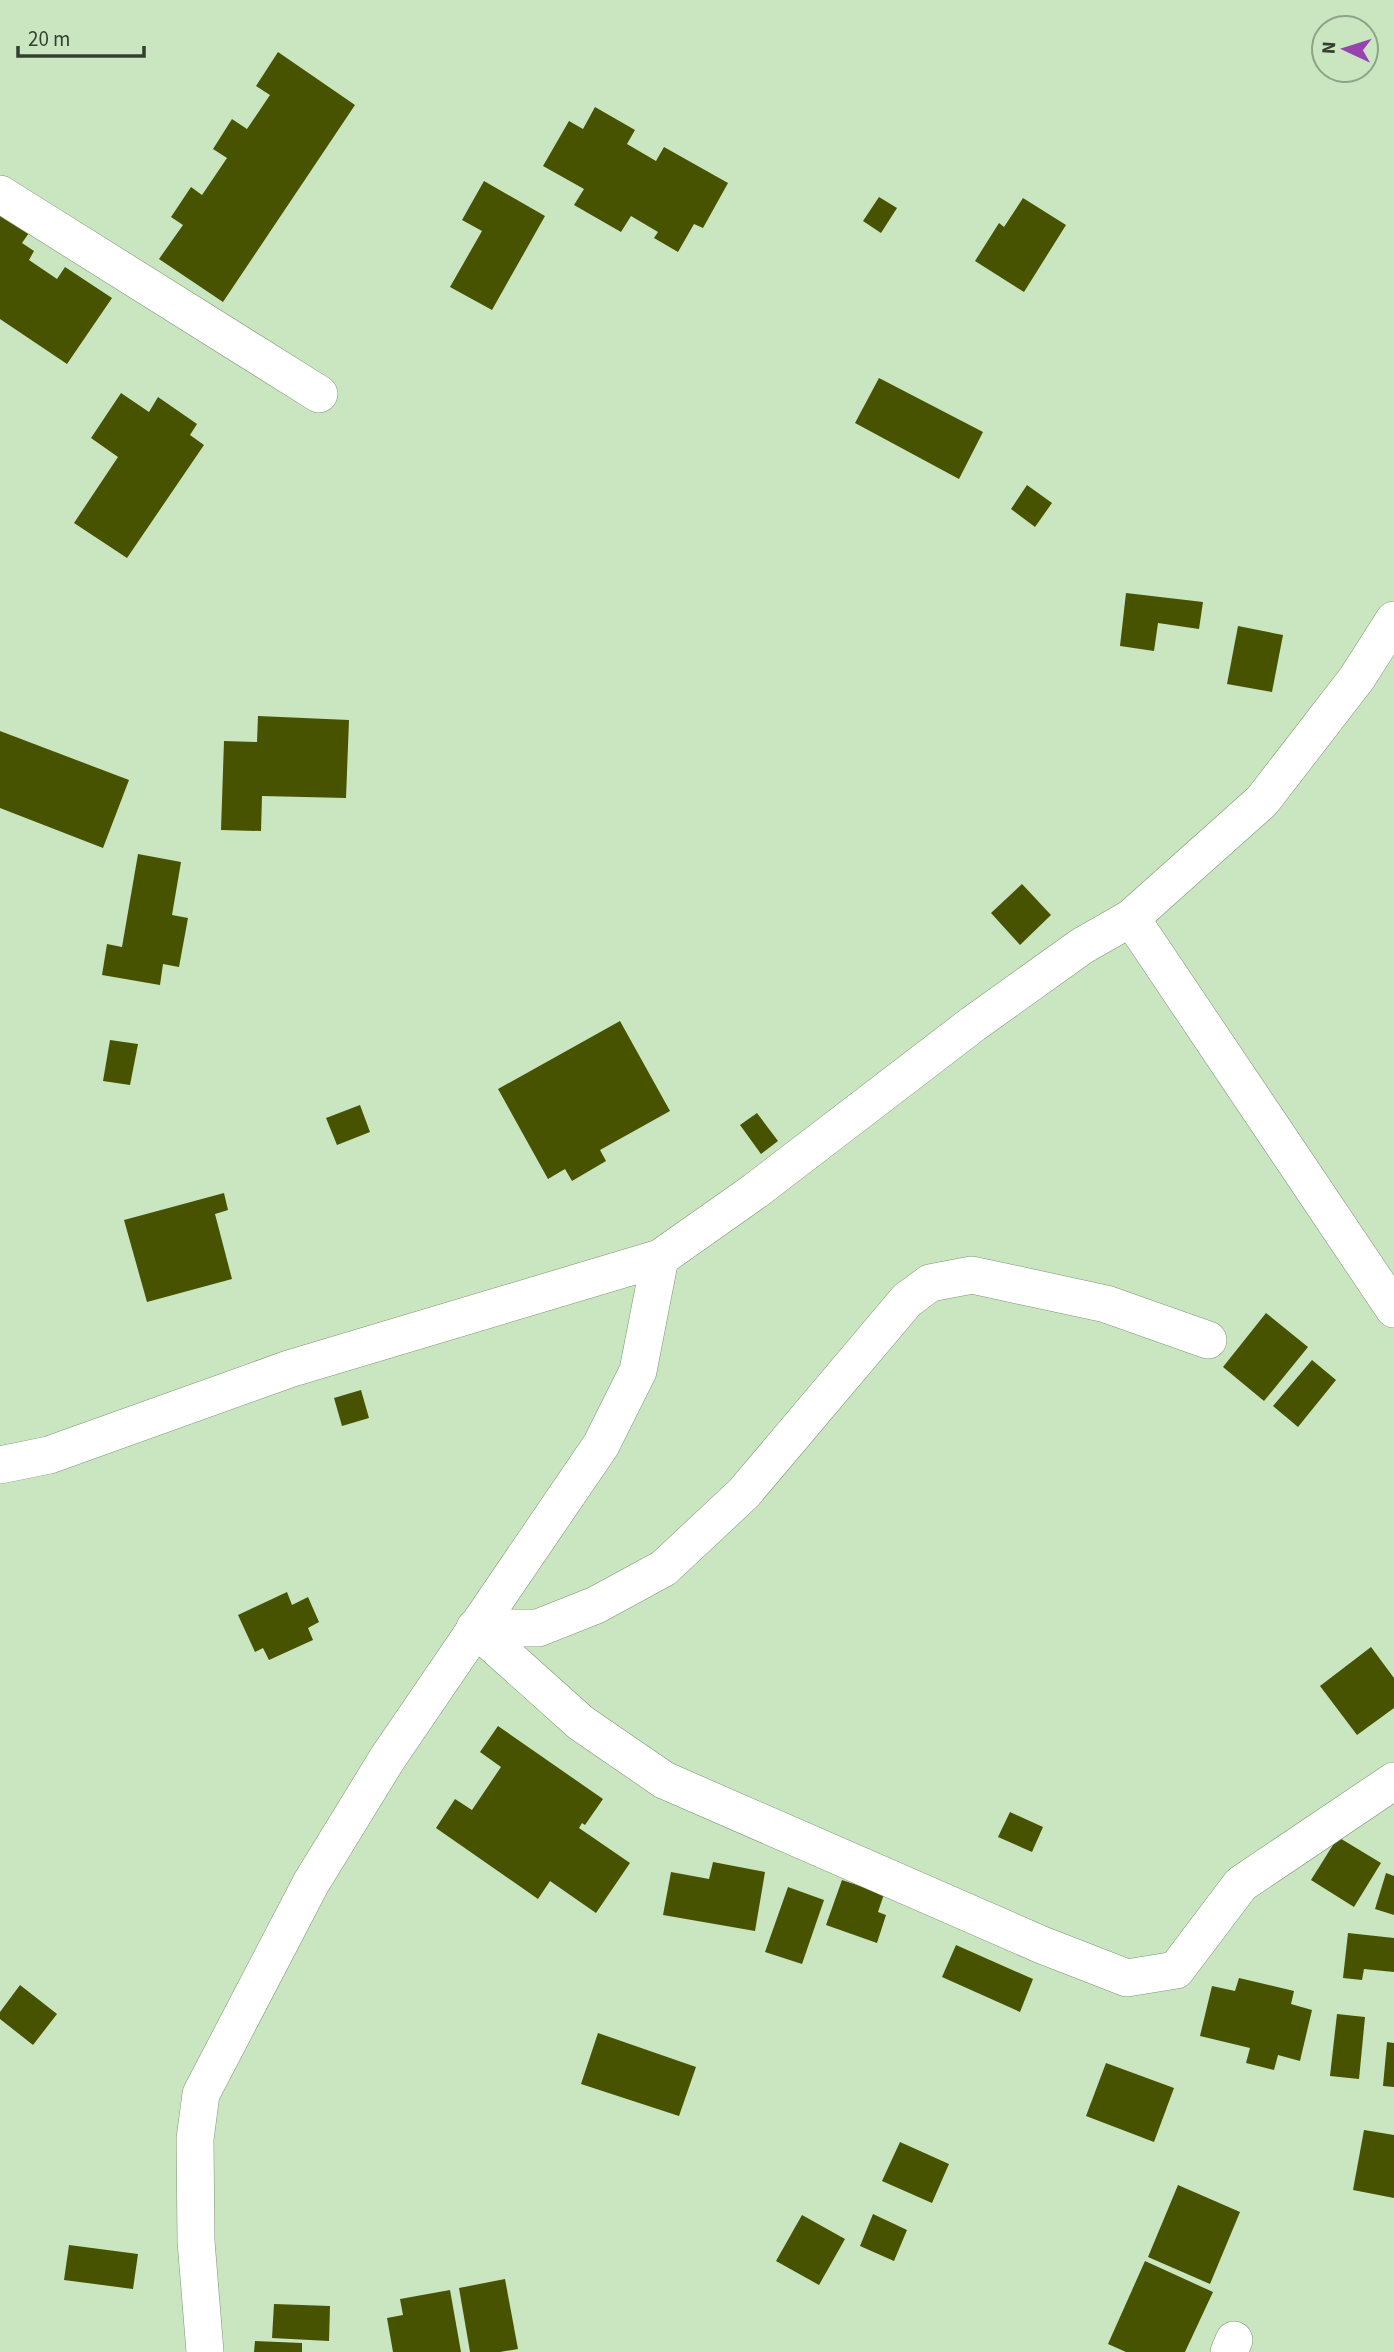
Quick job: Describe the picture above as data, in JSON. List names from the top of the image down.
{
  "scale_bar": "20 m",
  "north": "left"
}
